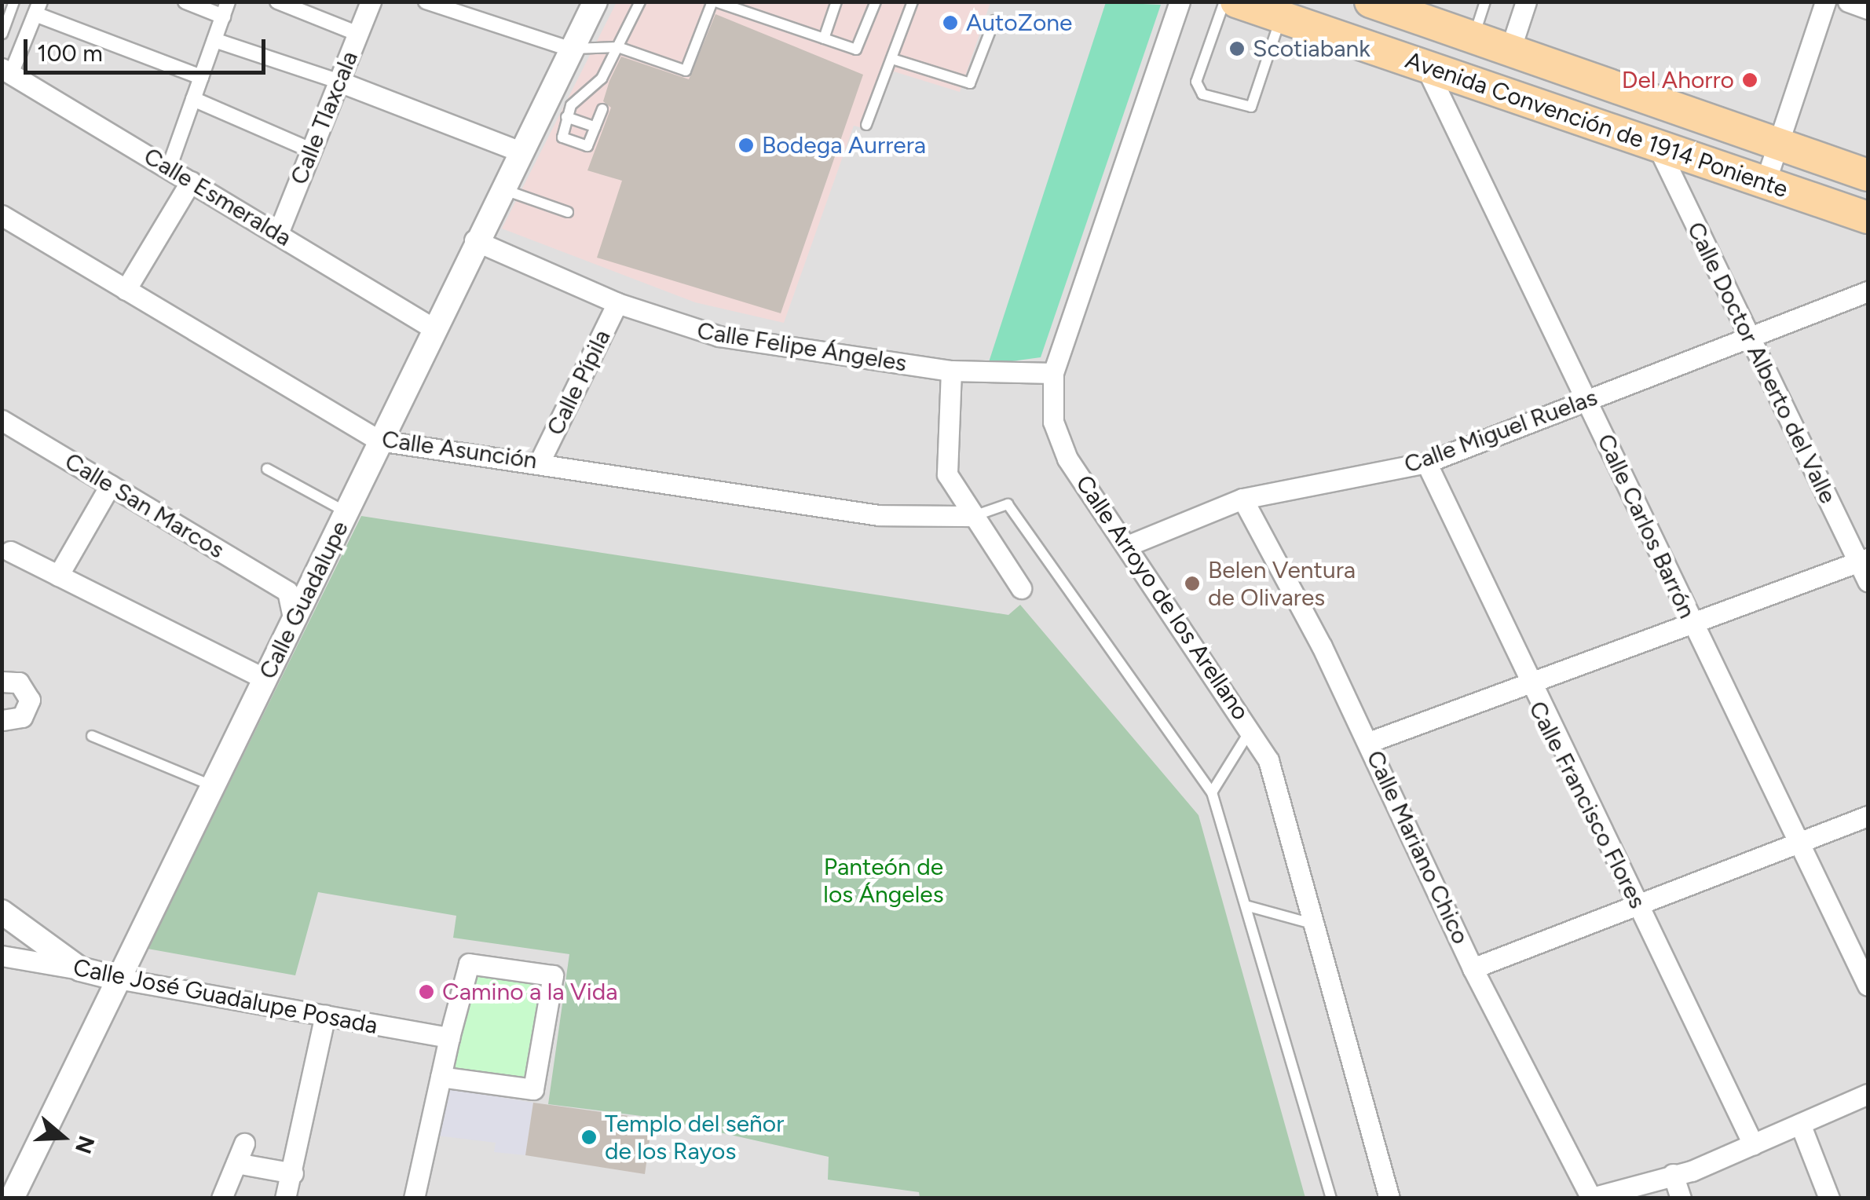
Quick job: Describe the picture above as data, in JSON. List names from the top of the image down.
{
  "streets": {
    "main road": ["Avenida Convención de 1914 Poniente"],
    "street": [
      "Calle Tlaxcala",
      "Calle Esmeralda",
      "Calle Felipe Ángeles",
      "Calle Doctor Alberto del Valle",
      "Calle Pípila",
      "Calle Miguel Ruelas",
      "Calle Asunción",
      "Calle San Marcos",
      "Calle Carlos Barrón",
      "Calle Arroyo de los Arellano",
      "Calle Guadalupe",
      "Calle Francisco Flores",
      "Calle Mariano Chico",
      "Calle José Guadalupe Posada"
    ]
  },
  "crossings": [
    ["Calle Tlaxcala", "Calle Esmeralda"],
    ["Avenida Convención de 1914 Poniente", "Calle Doctor Alberto del Valle"],
    ["Avenida Convención de 1914 Poniente", "Calle Carlos Barrón"],
    ["Calle Esmeralda", "Calle Guadalupe"],
    ["Calle Felipe Ángeles", "Calle Pípila"],
    ["Calle Felipe Ángeles", "Calle Arroyo de los Arellano"],
    ["Calle Felipe Ángeles", "Calle Guadalupe"],
    ["Calle Doctor Alberto del Valle", "Calle Miguel Ruelas"],
    ["Calle Pípila", "Calle Asunción"],
    ["Calle Miguel Ruelas", "Calle Carlos Barrón"],
    ["Calle Miguel Ruelas", "Calle Arroyo de los Arellano"],
    ["Calle Miguel Ruelas", "Calle Francisco Flores"],
    ["Calle Miguel Ruelas", "Calle Mariano Chico"],
    ["Calle Asunción", "Calle Guadalupe"],
    ["Calle Guadalupe", "Calle José Guadalupe Posada"]
  ],
  "parks": ["Panteón de los Ángeles"],
  "places": [
    "AutoZone",
    "Scotiabank",
    "Del Ahorro",
    "Bodega Aurrera",
    "Belen Ventura de Olivares",
    "Camino a la Vida",
    "Templo del señor de los Rayos"
  ],
  "scale_bar": "100 m",
  "north": "right"
}
